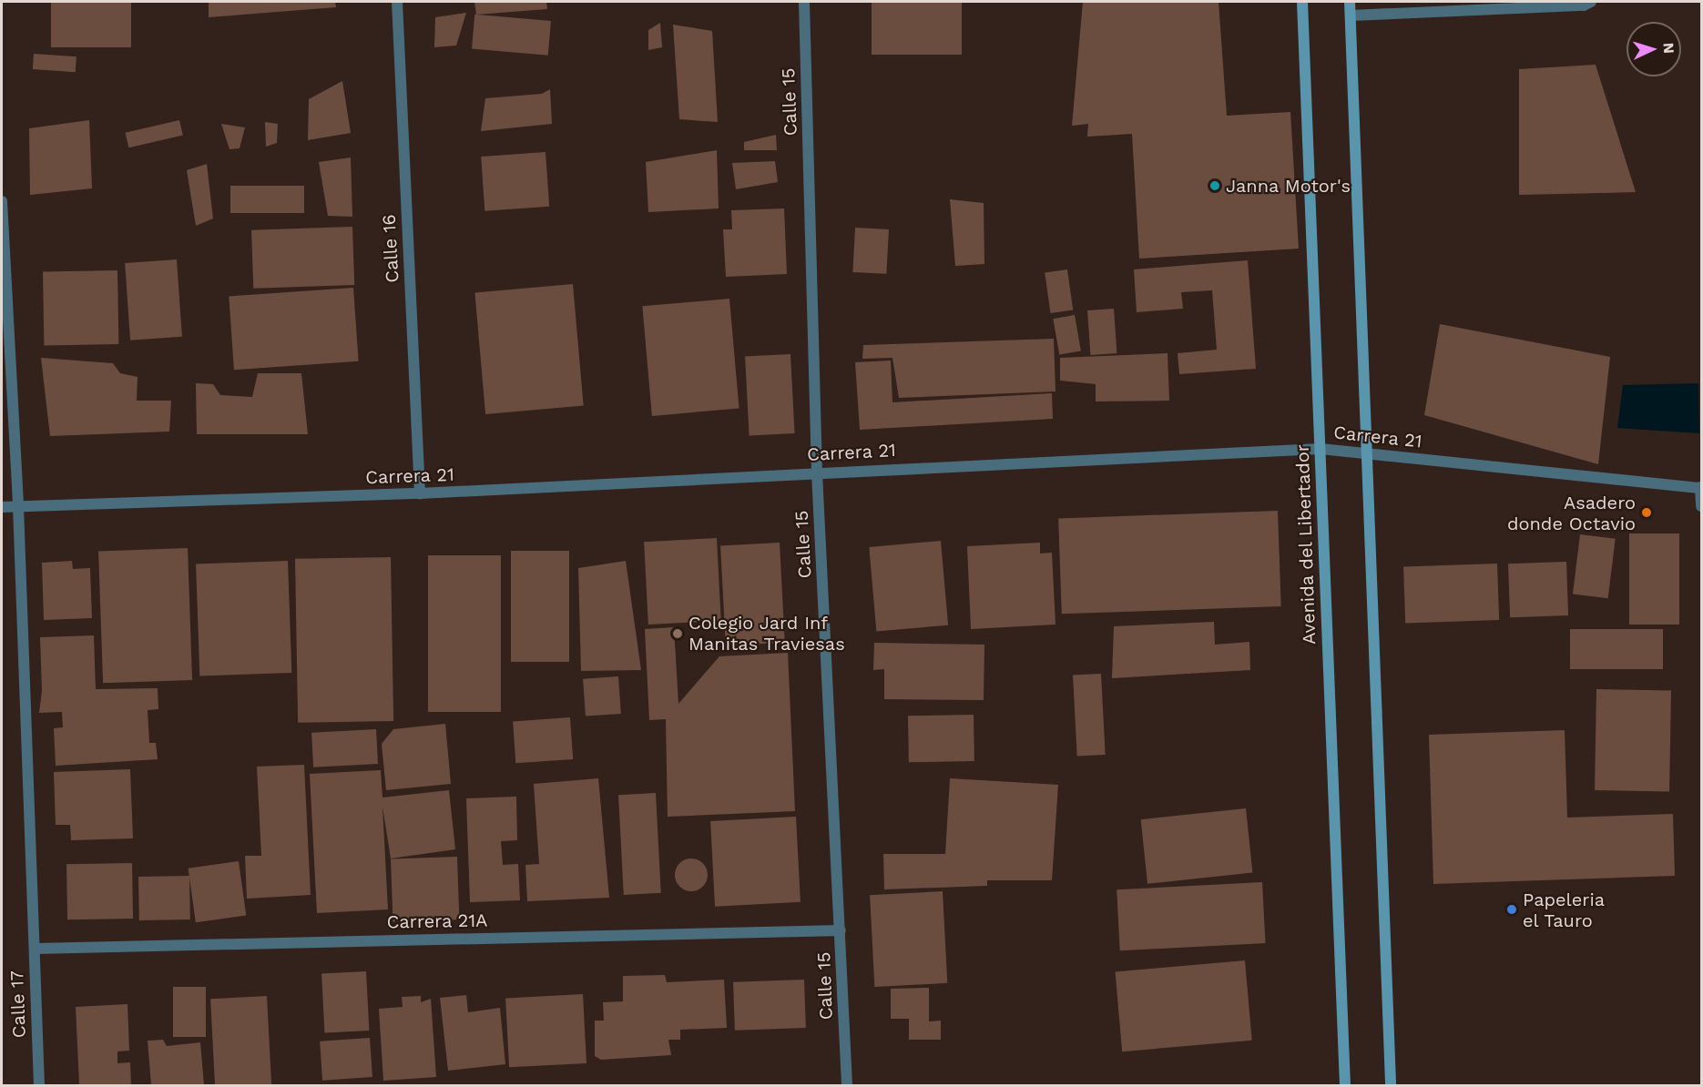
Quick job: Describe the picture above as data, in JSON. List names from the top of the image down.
{
  "streets": {
    "main road": ["Avenida del Libertador"],
    "street": [
      "Calle 15",
      "Calle 16",
      "Carrera 21",
      "Carrera 21A",
      "Calle 17"
    ]
  },
  "crossings": [
    ["Calle 15", "Carrera 21"],
    ["Calle 15", "Carrera 21A"],
    ["Calle 16", "Carrera 21"],
    ["Carrera 21", "Avenida del Libertador"],
    ["Carrera 21", "Calle 17"],
    ["Carrera 21A", "Calle 17"]
  ],
  "places": [
    "Janna Motor's",
    "Asadero donde Octavio",
    "Colegio Jard Inf Manitas Traviesas",
    "Papeleria el Tauro"
  ],
  "north": "right"
}
